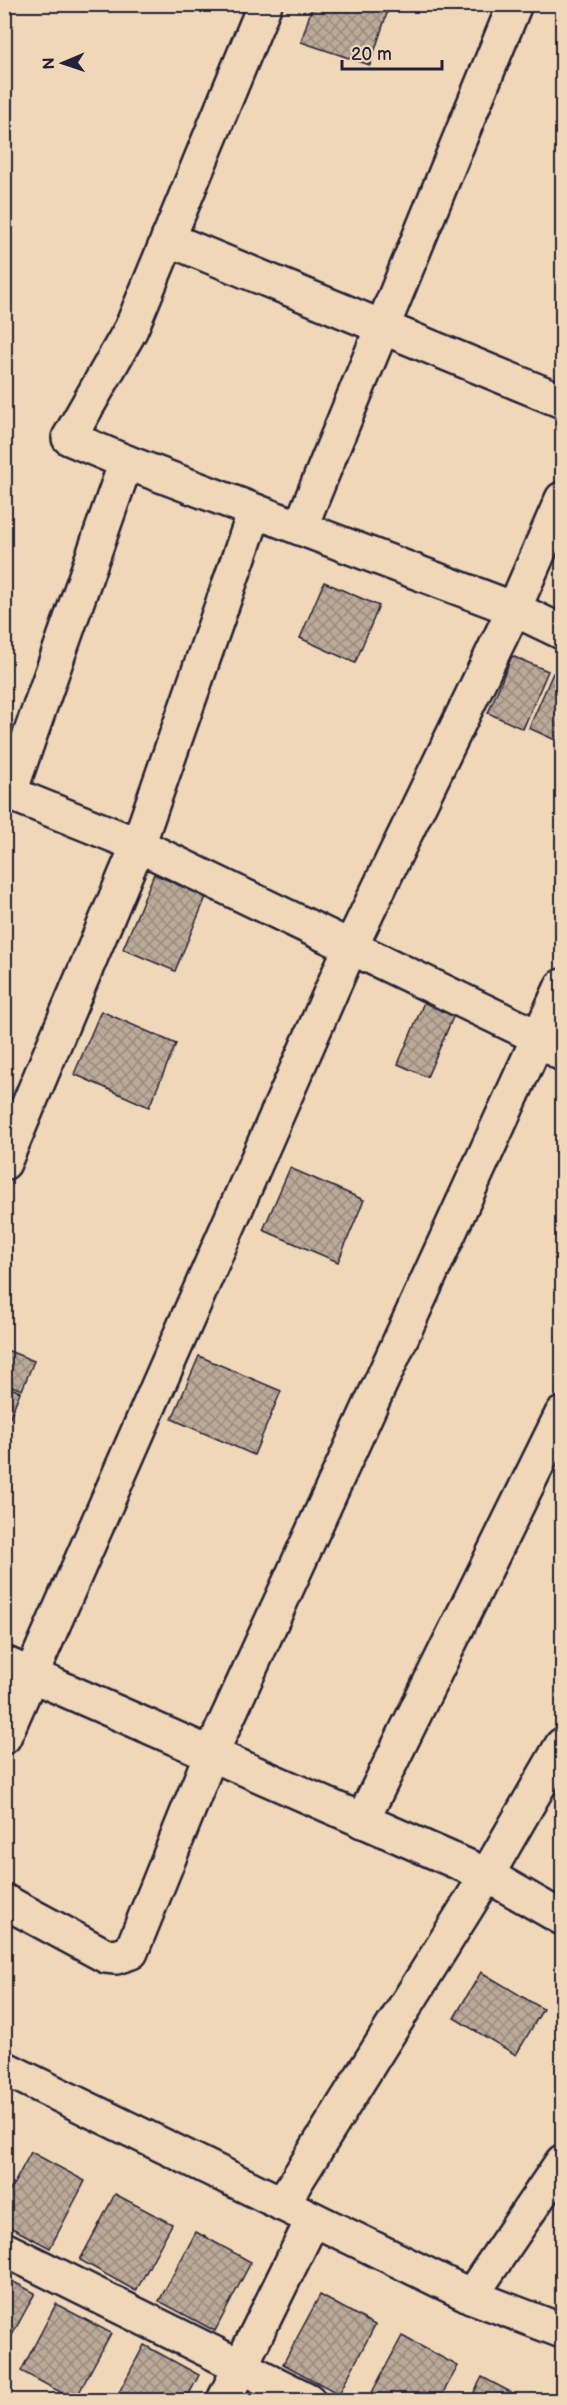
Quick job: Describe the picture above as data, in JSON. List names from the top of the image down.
{
  "scale_bar": "20 m",
  "north": "left"
}
